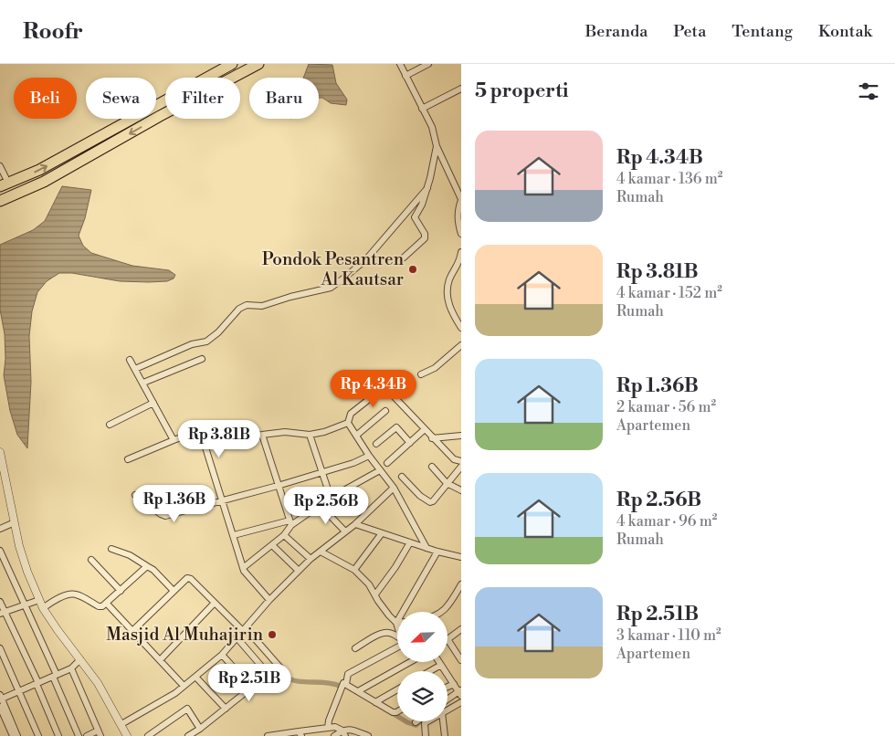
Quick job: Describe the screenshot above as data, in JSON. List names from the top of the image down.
{
  "places": ["Pondok Pesantren Al Kautsar", "Masjid Al Muhajirin"],
  "north": "bottom left",
  "page": {
    "header": "Roofr",
    "nav": [
      "Beranda",
      "Peta",
      "Tentang",
      "Kontak"
    ],
    "heading": "5 properti",
    "chip": [
      "Beli",
      "Sewa",
      "Filter",
      "Baru"
    ],
    "list": [
      {
        "name": "Rp 4.34B",
        "note": "4 kamar · 136 m² · Rumah"
      },
      {
        "name": "Rp 3.81B",
        "note": "4 kamar · 152 m² · Rumah"
      },
      {
        "name": "Rp 1.36B",
        "note": "2 kamar · 56 m² · Apartemen"
      },
      {
        "name": "Rp 2.56B",
        "note": "4 kamar · 96 m² · Rumah"
      },
      {
        "name": "Rp 2.51B",
        "note": "3 kamar · 110 m² · Apartemen"
      }
    ],
    "price": [
      "Rp 4.34B",
      "Rp 3.81B",
      "Rp 1.36B",
      "Rp 2.56B",
      "Rp 2.51B"
    ]
  }
}
